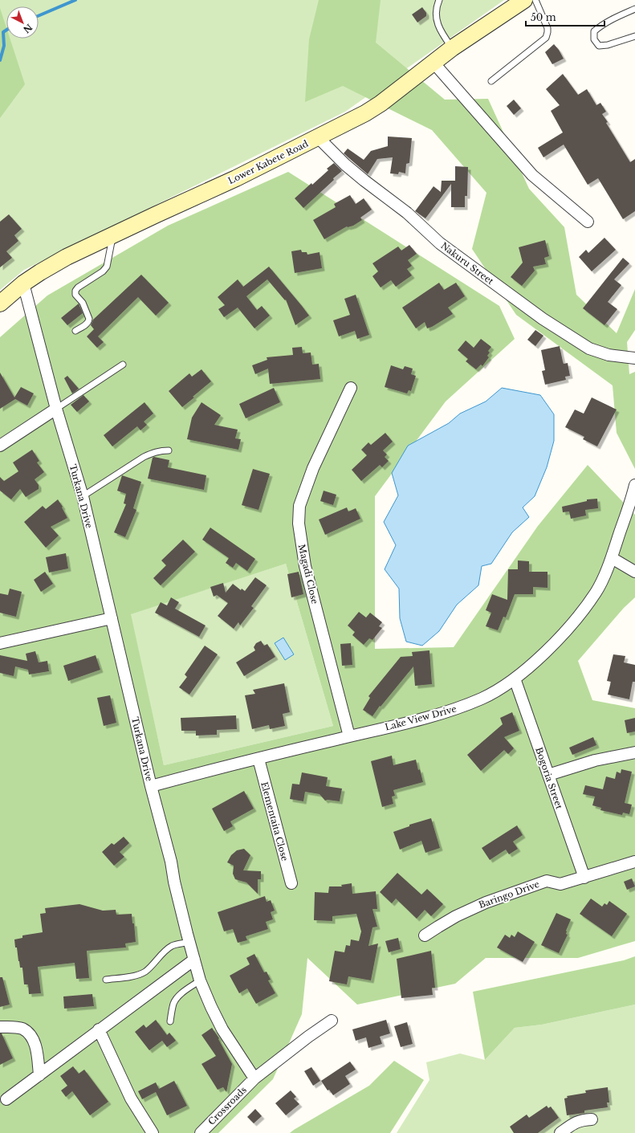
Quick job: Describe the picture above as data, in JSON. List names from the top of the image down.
{
  "streets": {
    "main road": ["Lower Kabete Road"],
    "street": [
      "Nakuru Street",
      "Turkana Drive",
      "Magadi Close",
      "Lake View Drive",
      "Bogoria Street",
      "Elementaita Close",
      "Baringo Drive",
      "Crossroads"
    ]
  },
  "crossings": [
    ["Lower Kabete Road", "Nakuru Street"],
    ["Lower Kabete Road", "Turkana Drive"],
    ["Turkana Drive", "Lake View Drive"],
    ["Turkana Drive", "Crossroads"],
    ["Magadi Close", "Lake View Drive"],
    ["Lake View Drive", "Bogoria Street"],
    ["Lake View Drive", "Elementaita Close"],
    ["Bogoria Street", "Baringo Drive"]
  ],
  "scale_bar": "50 m",
  "north": "bottom right"
}
